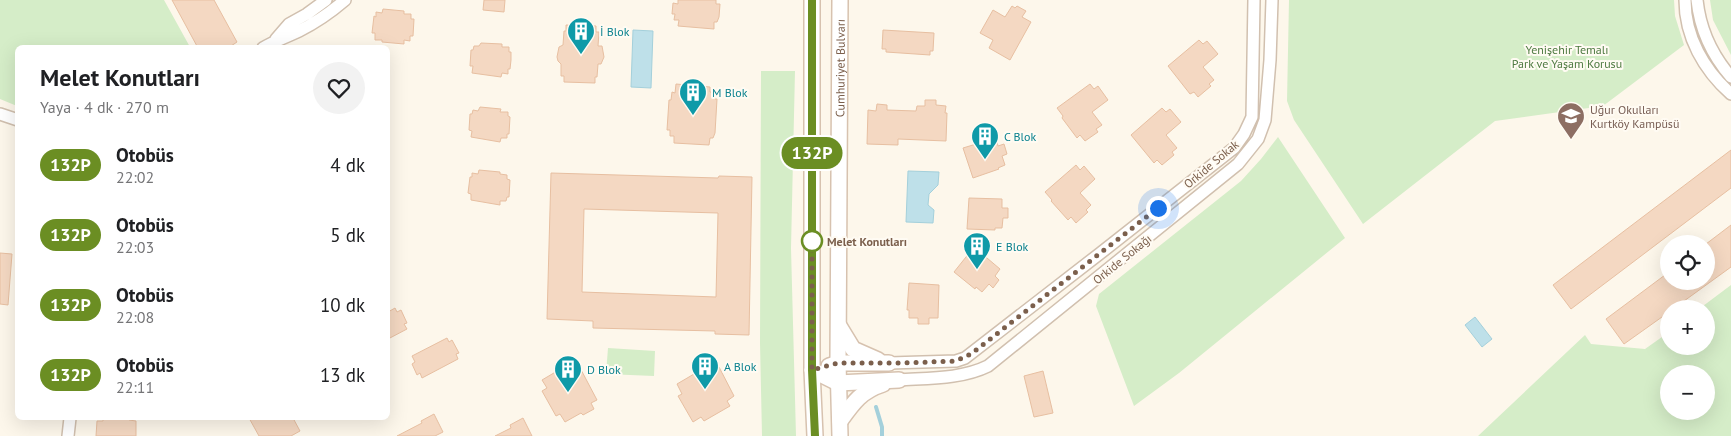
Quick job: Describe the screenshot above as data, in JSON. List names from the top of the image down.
{
  "streets": {
    "street": ["Cumhuriyet Bulvarı", "Orkide Sokak", "Orkide Sokağı"]
  },
  "parks": ["Yenişehir Temalı Park ve Yaşam Korusu"],
  "places": {
    "building": [
      "İ Blok",
      "M Blok",
      "C Blok",
      "E Blok",
      "A Blok",
      "D Blok"
    ],
    "school or university": ["Uğur Okulları Kurtköy Kampüsü"],
    "other": ["Melet Konutları"]
  },
  "lines": ["bus line 132P"],
  "page": {
    "on_map": "132P",
    "heading": ["Melet Konutları", "Yaya · 4 dk · 270 m"],
    "list": [
      {
        "mark": "132P",
        "name": "Otobüs",
        "note": "22:02",
        "value": "4 dk"
      },
      {
        "mark": "132P",
        "name": "Otobüs",
        "note": "22:03",
        "value": "5 dk"
      },
      {
        "mark": "132P",
        "name": "Otobüs",
        "note": "22:08",
        "value": "10 dk"
      },
      {
        "mark": "132P",
        "name": "Otobüs",
        "note": "22:11",
        "value": "13 dk"
      }
    ],
    "map_buttons": ["+", "−"]
  }
}
